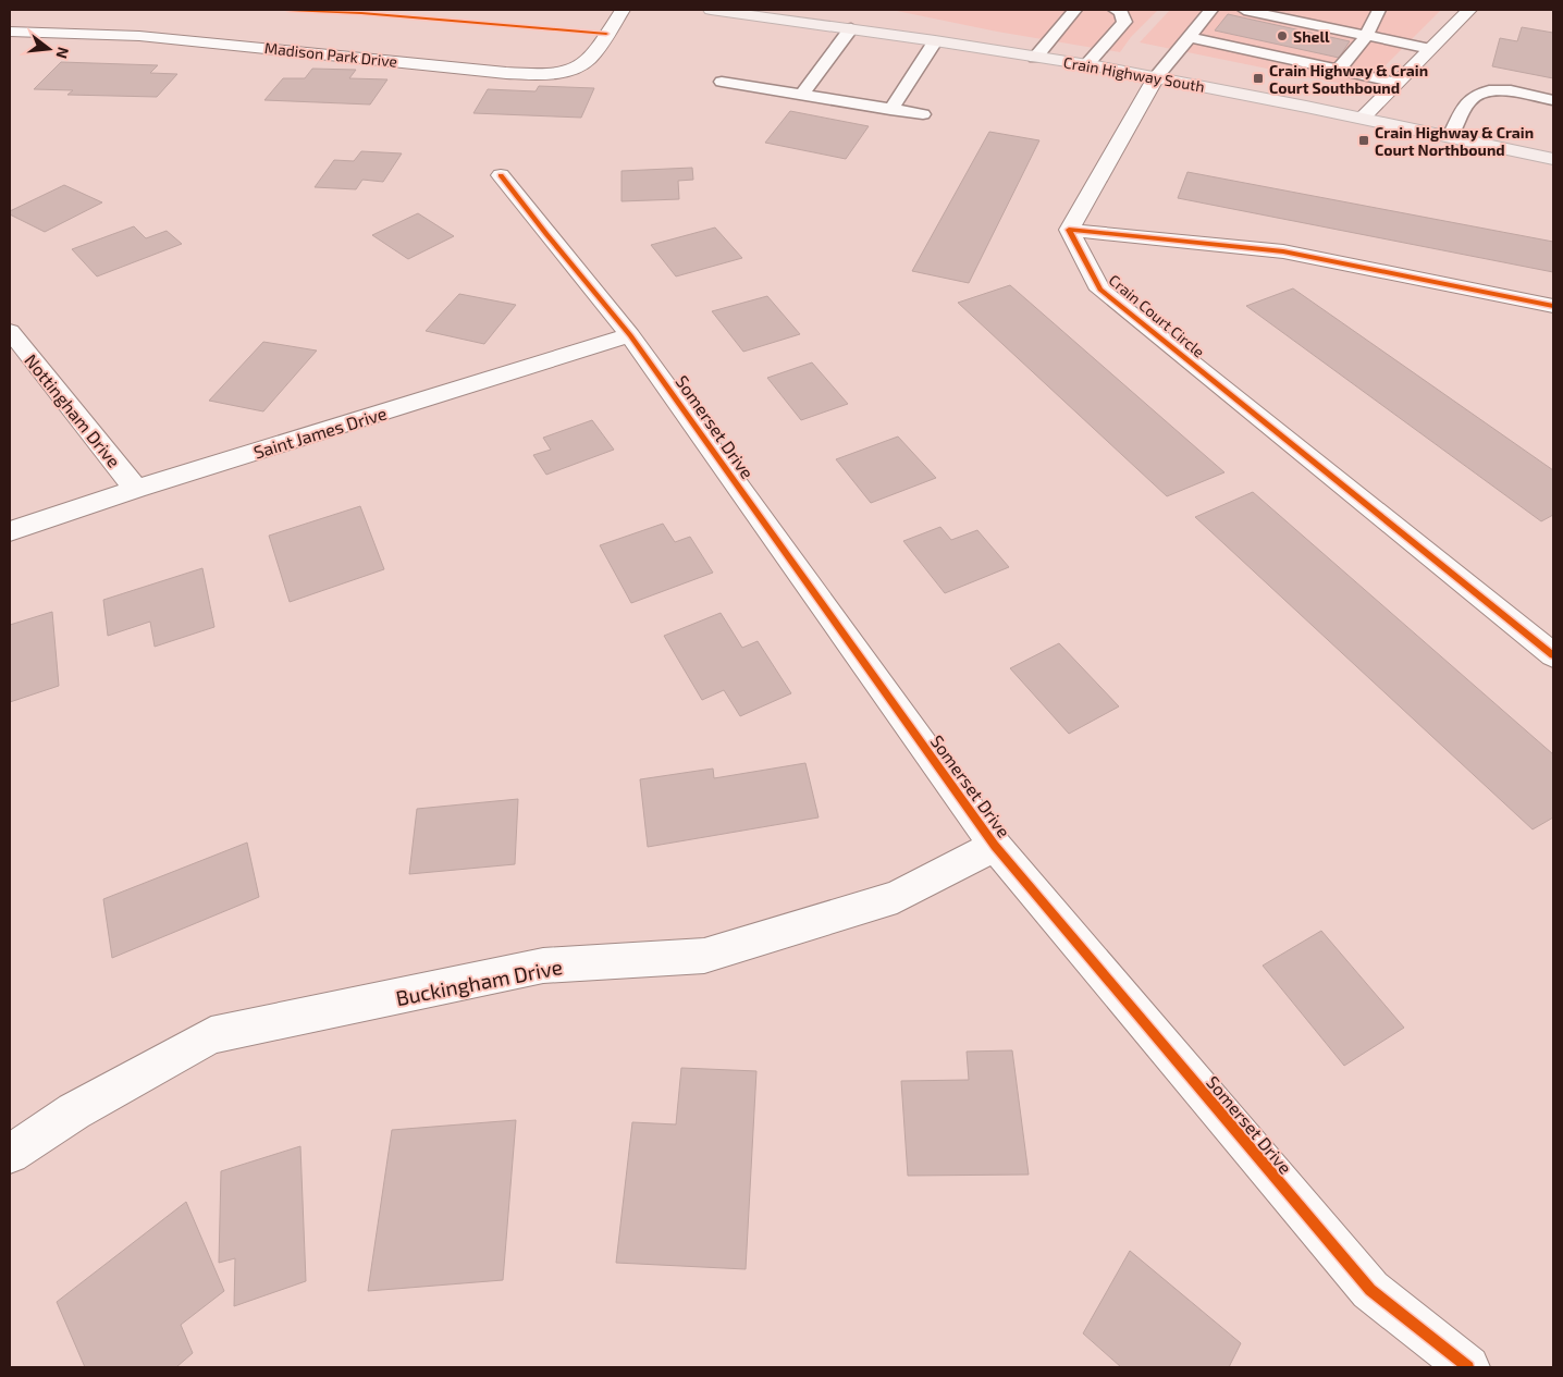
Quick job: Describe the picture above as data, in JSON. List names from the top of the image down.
{
  "streets": {
    "main road": ["Crain Highway South"],
    "street": [
      "Madison Park Drive",
      "Crain Court Circle",
      "Nottingham Drive",
      "Somerset Drive",
      "Saint James Drive",
      "Buckingham Drive"
    ]
  },
  "crossings": [
    ["Nottingham Drive", "Saint James Drive"],
    ["Somerset Drive", "Saint James Drive"],
    ["Somerset Drive", "Buckingham Drive"]
  ],
  "places": {
    "other": ["Shell"],
    "transit": ["Crain Highway & Crain Court Southbound", "Crain Highway & Crain Court Northbound"]
  },
  "north": "right"
}
